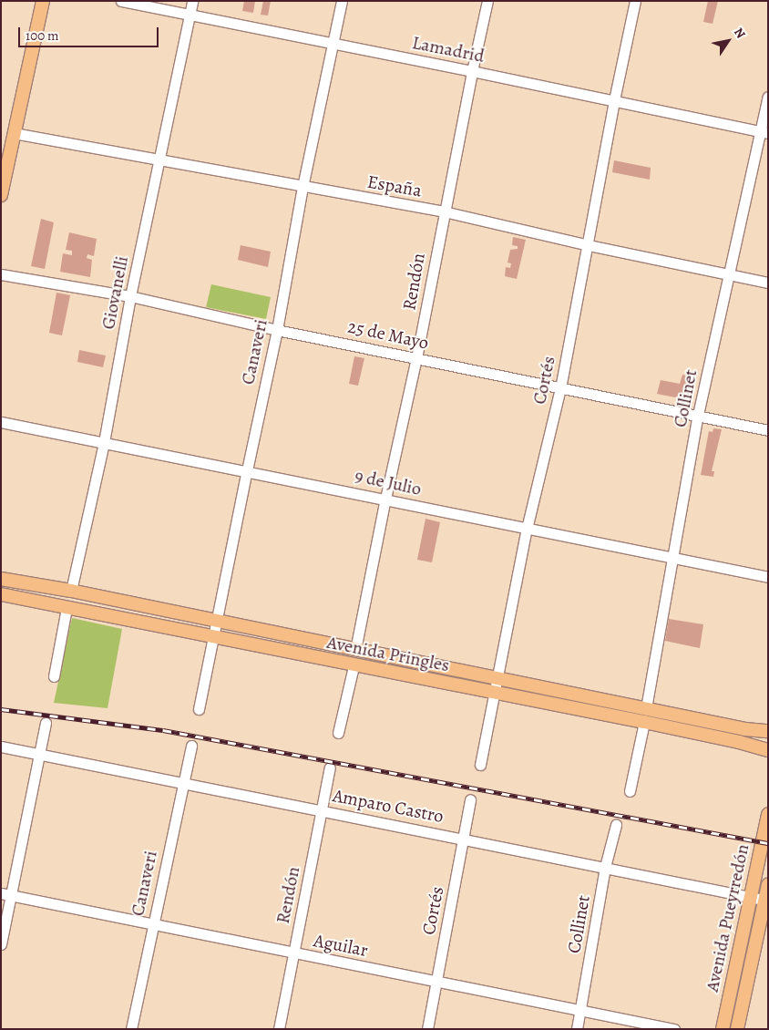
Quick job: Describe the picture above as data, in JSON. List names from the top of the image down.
{
  "streets": {
    "main road": ["Avenida Pringles", "Avenida Pueyrredón"],
    "street": [
      "Lamadrid",
      "España",
      "Rendón",
      "Giovanelli",
      "25 de Mayo",
      "Canaveri",
      "Cortés",
      "Collinet",
      "9 de Julio",
      "Amparo Castro",
      "Aguilar"
    ]
  },
  "crossings": [
    ["Lamadrid", "Rendón"],
    ["Lamadrid", "Giovanelli"],
    ["Lamadrid", "Canaveri"],
    ["Lamadrid", "Cortés"],
    ["Lamadrid", "Collinet"],
    ["España", "Rendón"],
    ["España", "Giovanelli"],
    ["España", "Canaveri"],
    ["España", "Cortés"],
    ["España", "Collinet"],
    ["Rendón", "25 de Mayo"],
    ["Rendón", "9 de Julio"],
    ["Rendón", "Avenida Pringles"],
    ["Rendón", "Amparo Castro"],
    ["Rendón", "Aguilar"],
    ["Giovanelli", "25 de Mayo"],
    ["Giovanelli", "9 de Julio"],
    ["Giovanelli", "Avenida Pringles"],
    ["25 de Mayo", "Canaveri"],
    ["25 de Mayo", "Cortés"],
    ["25 de Mayo", "Collinet"],
    ["Canaveri", "9 de Julio"],
    ["Canaveri", "Avenida Pringles"],
    ["Canaveri", "Amparo Castro"],
    ["Canaveri", "Aguilar"],
    ["Cortés", "9 de Julio"],
    ["Cortés", "Avenida Pringles"],
    ["Cortés", "Amparo Castro"],
    ["Cortés", "Aguilar"],
    ["Collinet", "9 de Julio"],
    ["Collinet", "Avenida Pringles"],
    ["Collinet", "Amparo Castro"],
    ["Collinet", "Aguilar"],
    ["Amparo Castro", "Avenida Pueyrredón"]
  ],
  "scale_bar": "100 m",
  "north": "top right"
}
